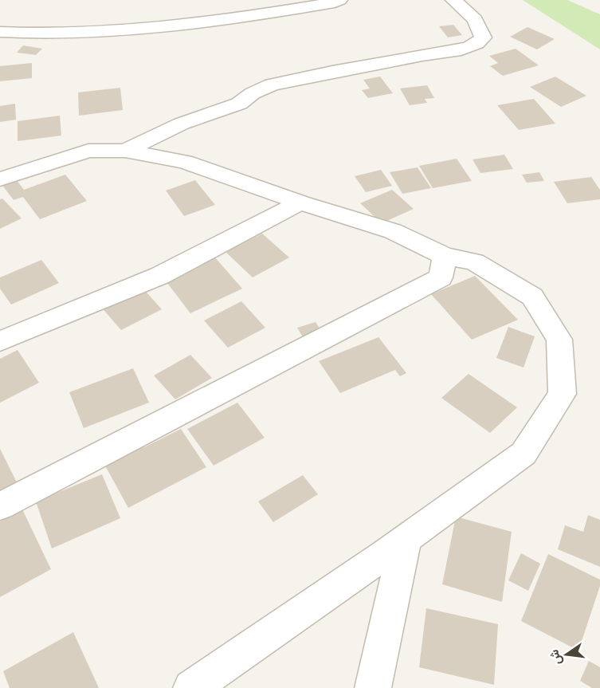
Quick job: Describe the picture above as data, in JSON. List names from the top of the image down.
{
  "north": "left"
}
